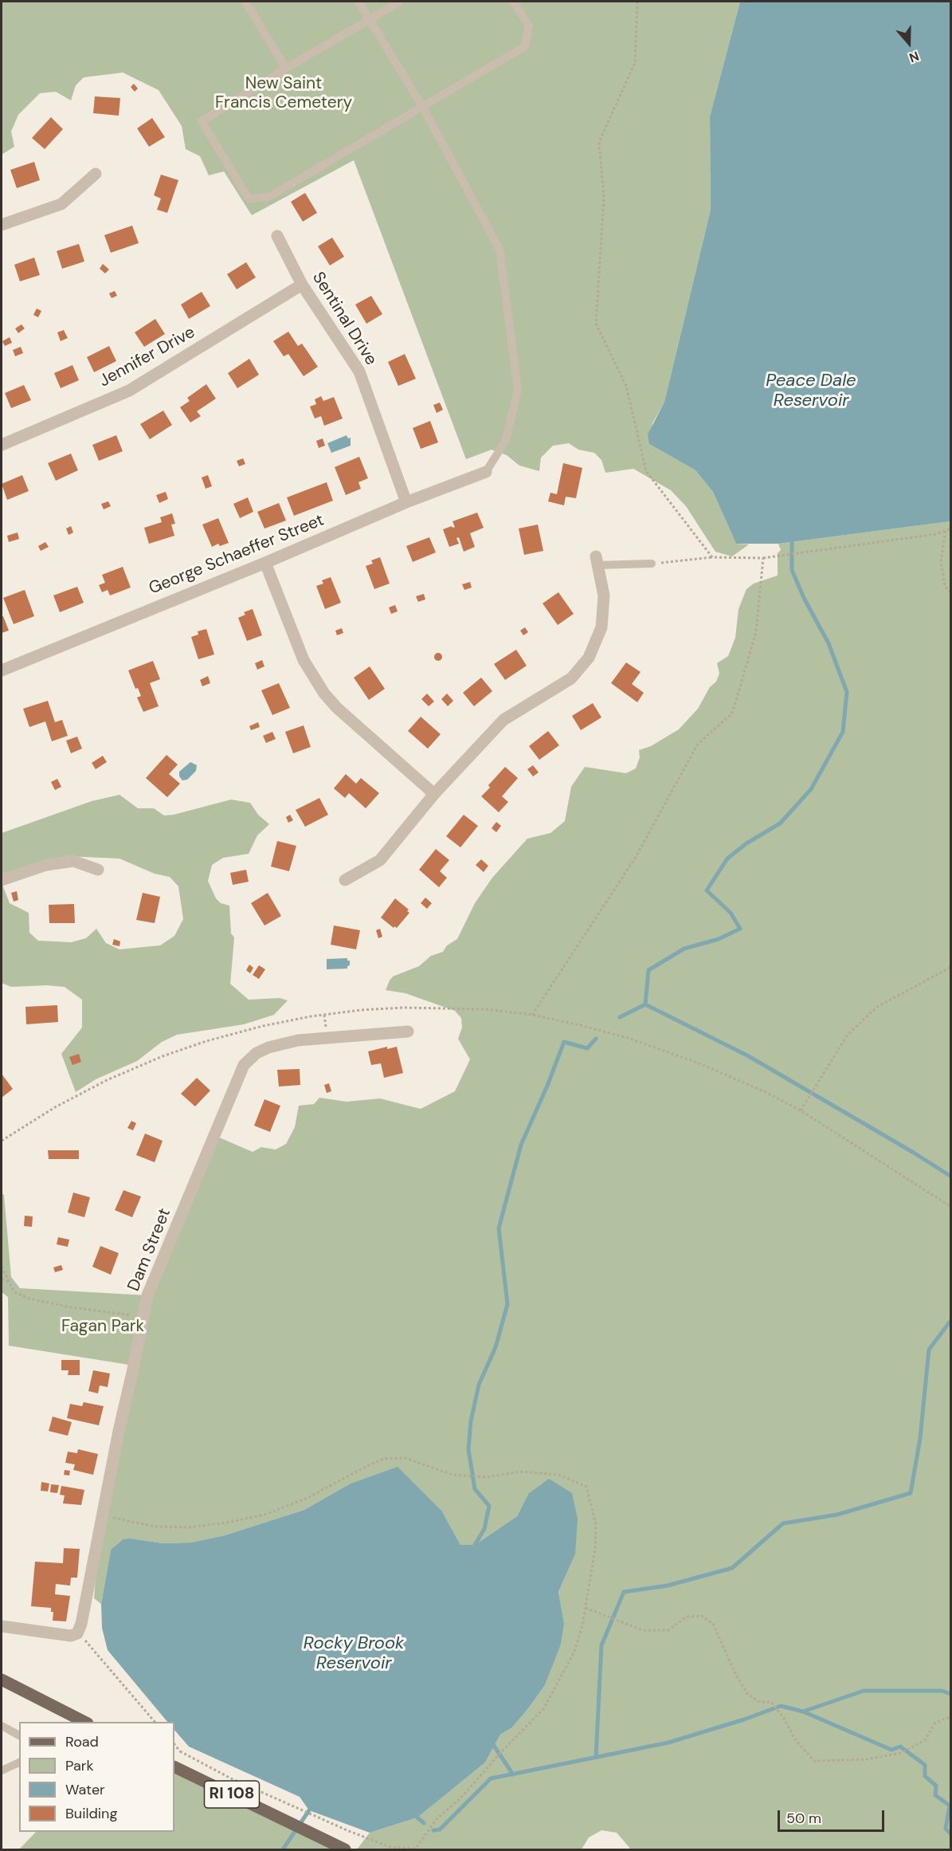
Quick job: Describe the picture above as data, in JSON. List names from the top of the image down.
{
  "streets": {
    "main road": ["RI 108"],
    "street": [
      "Sentinal Drive",
      "Jennifer Drive",
      "George Schaeffer Street",
      "Dam Street"
    ]
  },
  "crossings": [
    ["Sentinal Drive", "Jennifer Drive"],
    ["Sentinal Drive", "George Schaeffer Street"]
  ],
  "water": ["Peace Dale Reservoir", "Rocky Brook Reservoir"],
  "parks": ["New Saint Francis Cemetery", "Fagan Park"],
  "legend": [
    "Road",
    "Park",
    "Water",
    "Building"
  ],
  "scale_bar": "50 m",
  "north": "bottom"
}
